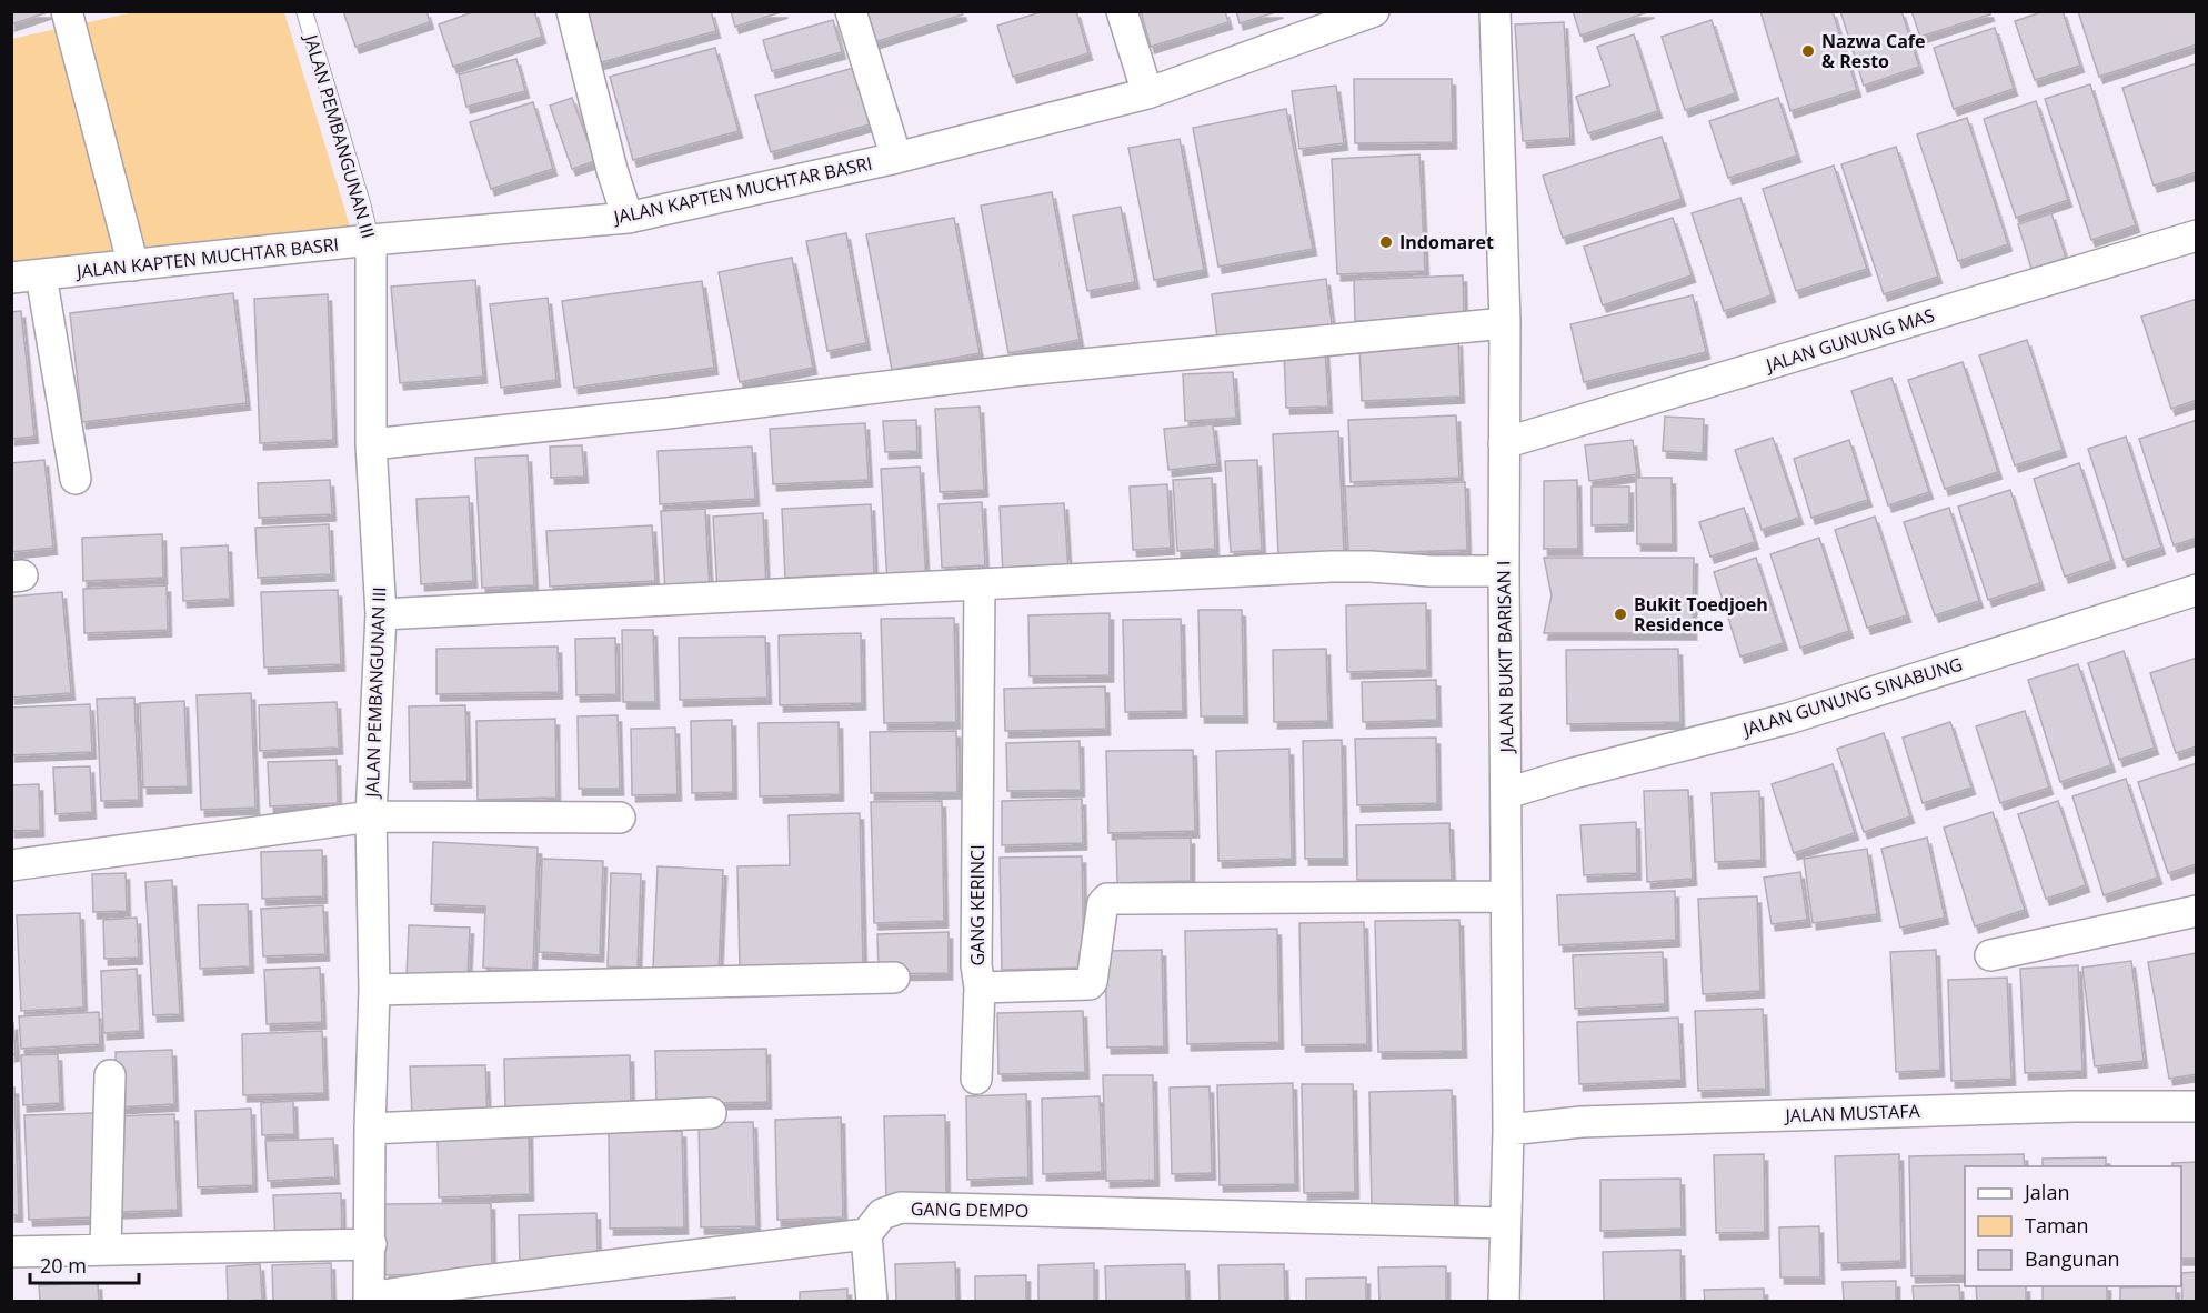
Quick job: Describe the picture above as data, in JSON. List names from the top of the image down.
{
  "streets": {
    "street": [
      "JALAN PEMBANGUNAN III",
      "JALAN KAPTEN MUCHTAR BASRI",
      "JALAN GUNUNG MAS",
      "JALAN BUKIT BARISAN I",
      "JALAN GUNUNG SINABUNG",
      "GANG KERINCI",
      "JALAN MUSTAFA",
      "GANG DEMPO"
    ]
  },
  "crossings": [
    ["JALAN PEMBANGUNAN III", "JALAN KAPTEN MUCHTAR BASRI"],
    ["JALAN GUNUNG MAS", "JALAN BUKIT BARISAN I"],
    ["JALAN BUKIT BARISAN I", "JALAN GUNUNG SINABUNG"],
    ["JALAN BUKIT BARISAN I", "GANG KERINCI"],
    ["JALAN BUKIT BARISAN I", "JALAN MUSTAFA"],
    ["JALAN BUKIT BARISAN I", "GANG DEMPO"]
  ],
  "places": ["Nazwa Cafe & Resto", "Indomaret", "Bukit Toedjoeh Residence"],
  "legend": ["Jalan", "Taman", "Bangunan"],
  "scale_bar": "20 m"
}
